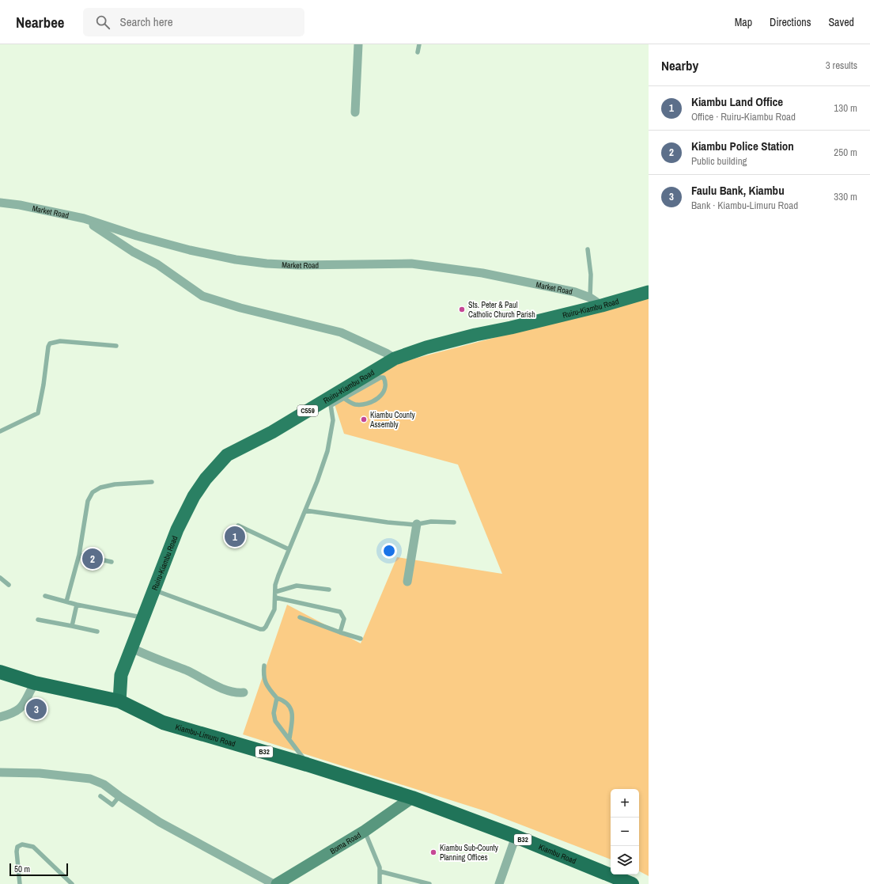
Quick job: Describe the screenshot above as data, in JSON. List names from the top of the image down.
{
  "streets": {
    "highway": ["Kiambu-Limuru Road", "B32", "Kiambu Road"],
    "main road": ["Ruiru-Kiambu Road", "C559", "Boma Road"],
    "street": ["Market Road"]
  },
  "crossings": [
    ["Market Road", "Ruiru-Kiambu Road"],
    ["Ruiru-Kiambu Road", "Kiambu-Limuru Road"],
    ["Kiambu-Limuru Road", "Boma Road"],
    ["Kiambu-Limuru Road", "Kiambu Road"],
    ["Boma Road", "Kiambu Road"]
  ],
  "places": ["Sts. Peter & Paul Catholic Church Parish", "Kiambu County Assembly", "Kiambu Sub-County Planning Offices"],
  "scale_bar": "50 m",
  "page": {
    "header": "Nearbee",
    "search": "Search here",
    "nav": ["Map", "Directions", "Saved"],
    "heading": ["Nearby", "3 results"],
    "list": [
      {
        "mark": "1",
        "name": "Kiambu Land Office",
        "note": "Office · Ruiru-Kiambu Road",
        "value": "130 m"
      },
      {
        "mark": "2",
        "name": "Kiambu Police Station",
        "note": "Public building",
        "value": "250 m"
      },
      {
        "mark": "3",
        "name": "Faulu Bank, Kiambu",
        "note": "Bank · Kiambu-Limuru Road",
        "value": "330 m"
      }
    ],
    "pins": ["1", "2", "3"],
    "map_buttons": ["+", "−"],
    "scale": "50 m"
  }
}
